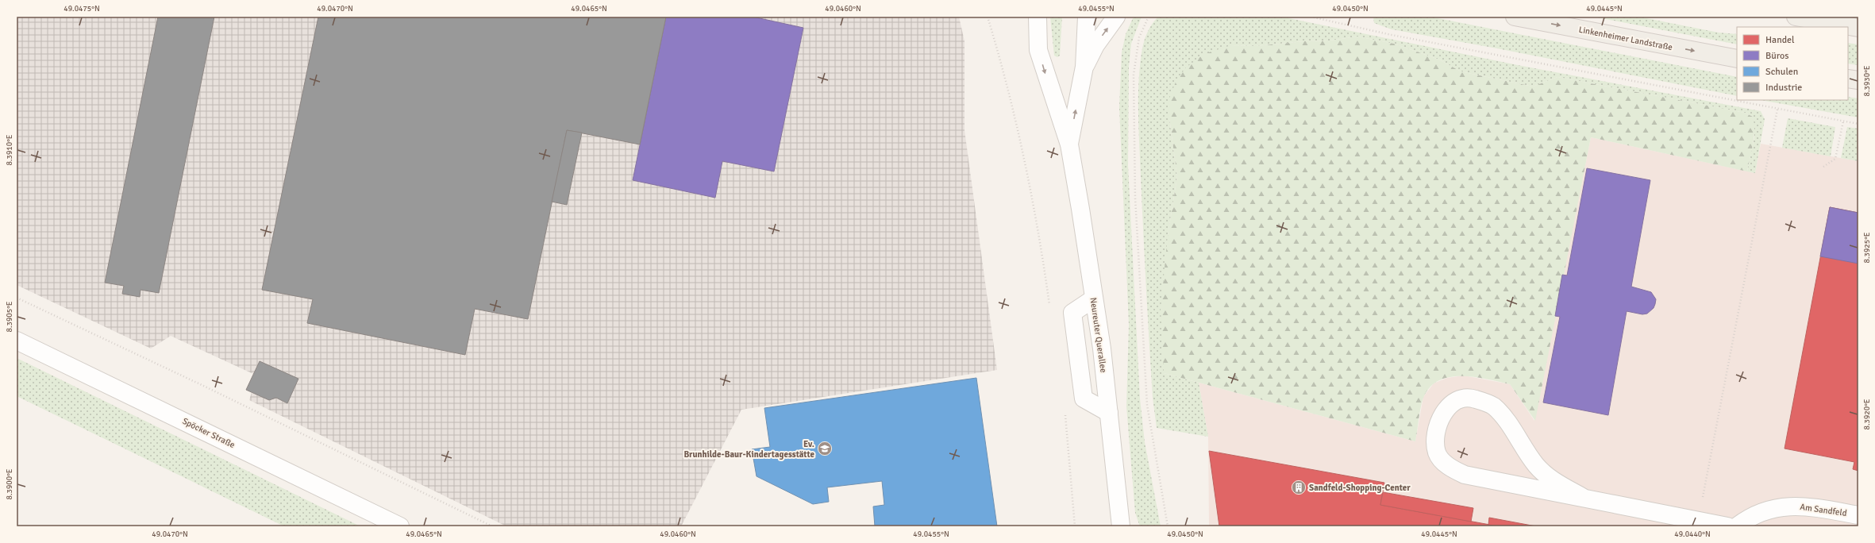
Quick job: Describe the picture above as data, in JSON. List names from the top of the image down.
{
  "streets": {
    "main road": ["Linkenheimer Landstraße"],
    "street": ["Neureuter Querallee", "Spöcker Straße", "Am Sandfeld"]
  },
  "one_way": ["Linkenheimer Landstraße"],
  "places": {
    "school or university": ["Ev. Brunhilde-Baur-Kindertagesstätte"],
    "building": ["Sandfeld-Shopping-Center"]
  },
  "legend": [
    "Handel",
    "Büros",
    "Schulen",
    "Industrie"
  ],
  "coordinates": [
    "49.0475°N",
    "49.0470°N",
    "49.0465°N",
    "49.0460°N",
    "49.0455°N",
    "49.0450°N",
    "49.0445°N",
    "8.3930°E",
    "8.3910°E",
    "8.3925°E",
    "8.3905°E",
    "8.3920°E",
    "8.3900°E",
    "49.0440°N"
  ]
}
